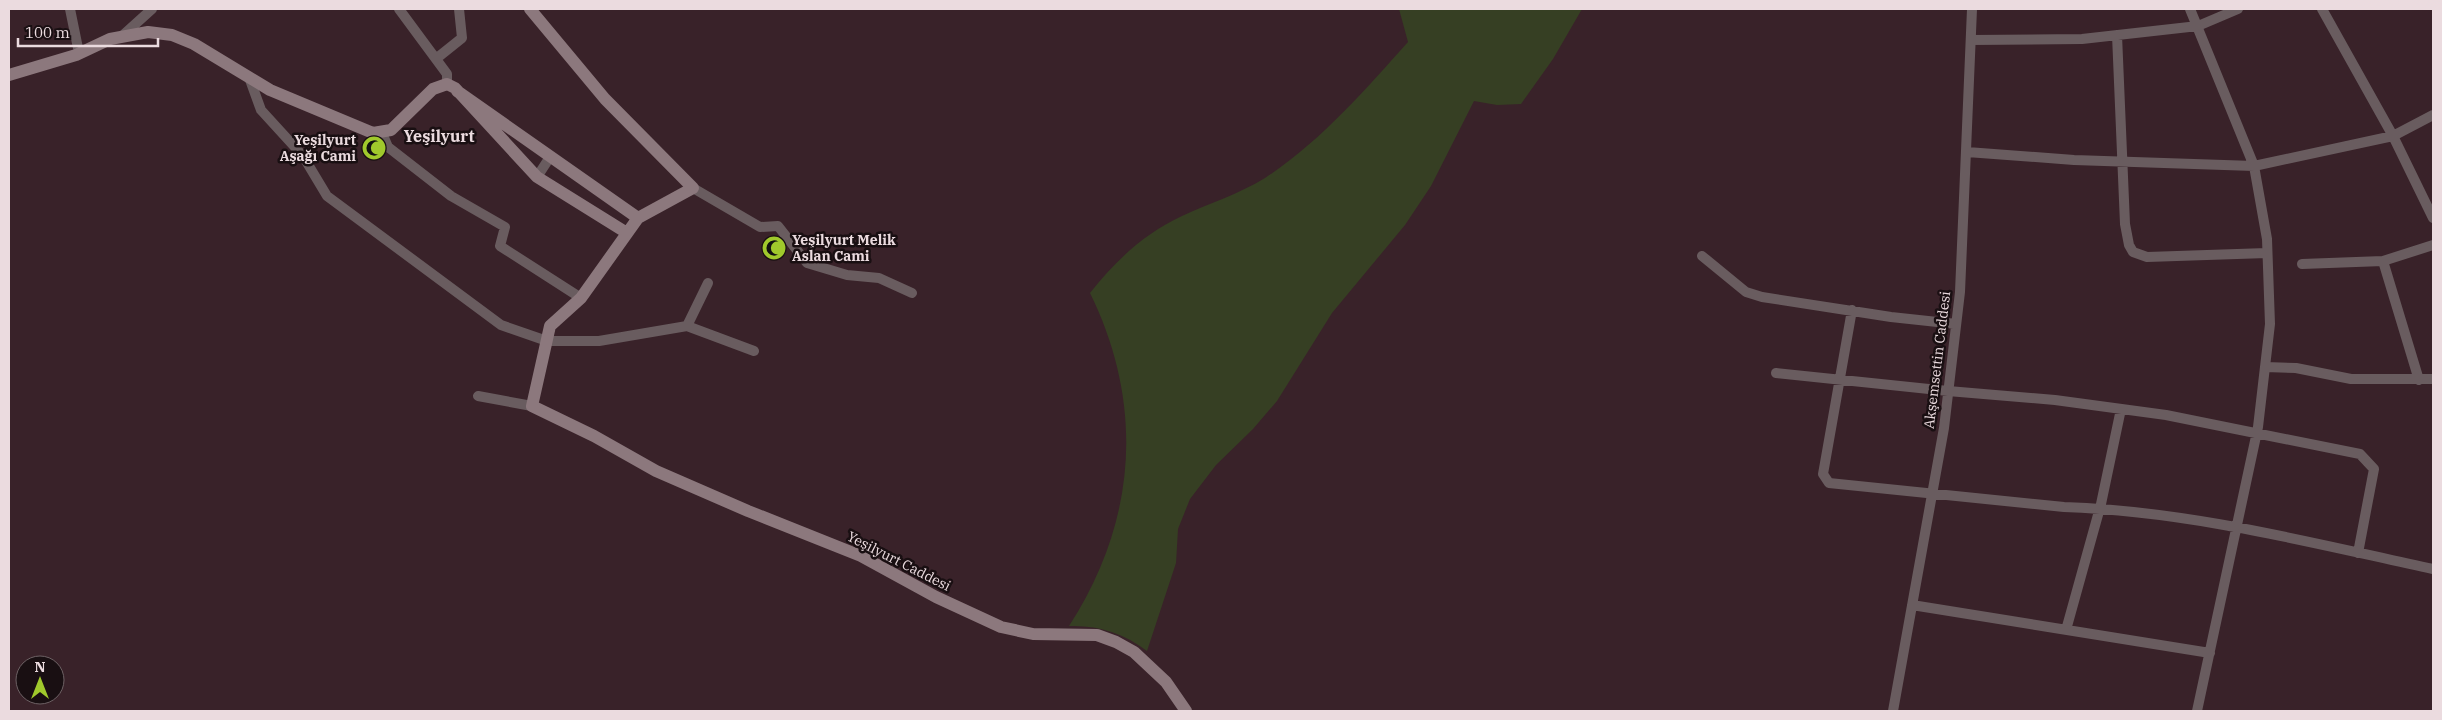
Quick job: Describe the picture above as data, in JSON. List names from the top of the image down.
{
  "streets": {
    "street": ["Akşemsettin Caddesi", "Yeşilyurt Caddesi"]
  },
  "districts": ["Yeşilyurt"],
  "places": {
    "mosque": ["Yeşilyurt Aşağı Cami", "Yeşilyurt Melik Aslan Cami"]
  },
  "scale_bar": "100 m",
  "north": "top"
}
